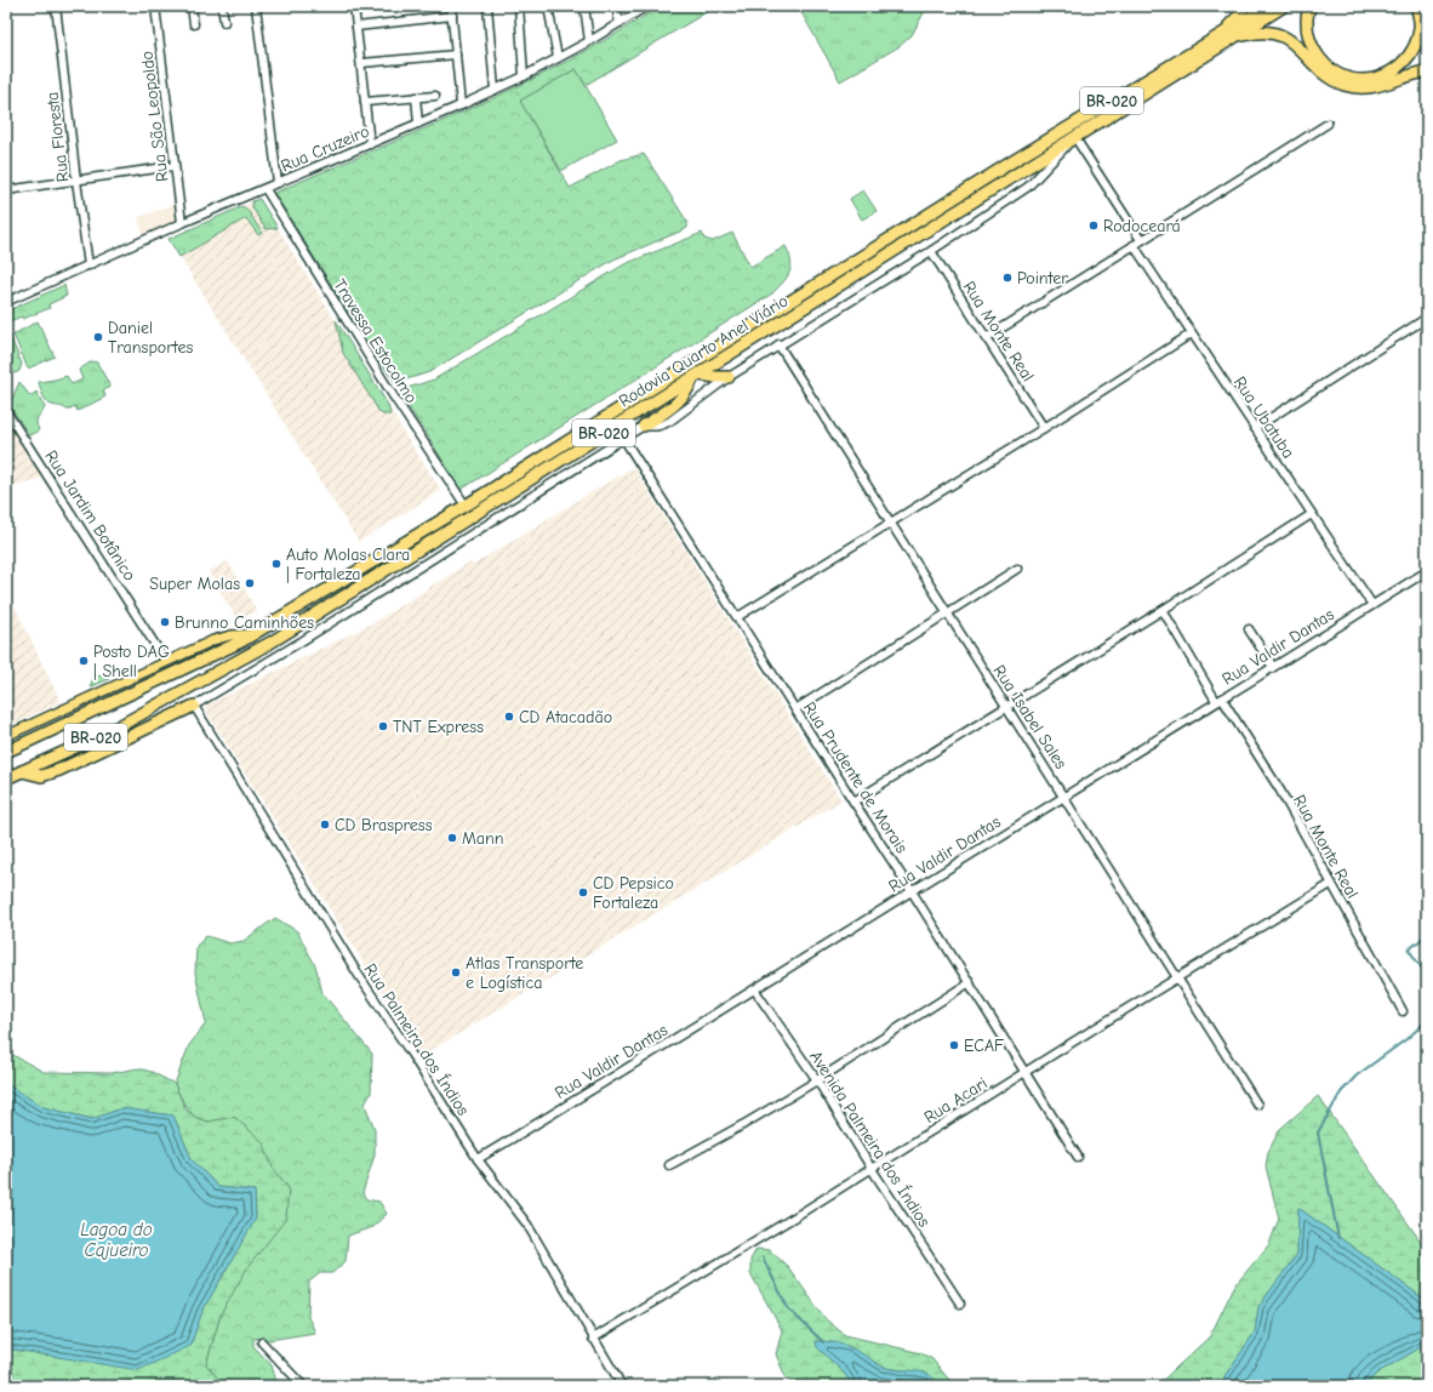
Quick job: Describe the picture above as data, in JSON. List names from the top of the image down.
{
  "streets": {
    "highway": ["BR-020", "Rodovia Quarto Anel Viário"],
    "street": [
      "Rua São Leopoldo",
      "Rua Floresta",
      "Rua Cruzeiro",
      "Rua Monte Real",
      "Travessa Estocolmo",
      "Rua Ubatuba",
      "Rua Jardim Botânico",
      "Rua Valdir Dantas",
      "Rua Isabel Sales",
      "Rua Prudente de Morais",
      "Rua Palmeira dos Índios",
      "Rua Acari",
      "Avenida Palmeira dos Índios"
    ]
  },
  "crossings": [
    ["BR-020", "Rodovia Quarto Anel Viário"],
    ["BR-020", "Rua Jardim Botânico"],
    ["Rua São Leopoldo", "Rua Cruzeiro"],
    ["Rua Floresta", "Rua Cruzeiro"],
    ["Rua Cruzeiro", "Travessa Estocolmo"],
    ["Rua Monte Real", "Rua Valdir Dantas"],
    ["Rua Monte Real", "Rua Acari"],
    ["Travessa Estocolmo", "Rodovia Quarto Anel Viário"],
    ["Rua Ubatuba", "Rua Valdir Dantas"],
    ["Rua Valdir Dantas", "Rua Isabel Sales"],
    ["Rua Valdir Dantas", "Rua Prudente de Morais"],
    ["Rua Valdir Dantas", "Rua Palmeira dos Índios"],
    ["Rua Valdir Dantas", "Avenida Palmeira dos Índios"],
    ["Rua Isabel Sales", "Rua Acari"],
    ["Rua Prudente de Morais", "Rua Acari"],
    ["Rua Palmeira dos Índios", "Rua Acari"],
    ["Rua Acari", "Avenida Palmeira dos Índios"]
  ],
  "water": ["Lagoa do Cajueiro"],
  "places": [
    "Rodoceará",
    "Pointer",
    "Daniel Transportes",
    "Auto Molas Clara | Fortaleza",
    "Super Molas",
    "Brunno Caminhões",
    "Posto DAG | Shell",
    "CD Atacadão",
    "TNT Express",
    "CD Braspress",
    "Mann",
    "CD Pepsico Fortaleza",
    "Atlas Transporte e Logística",
    "ECAF"
  ]
}
